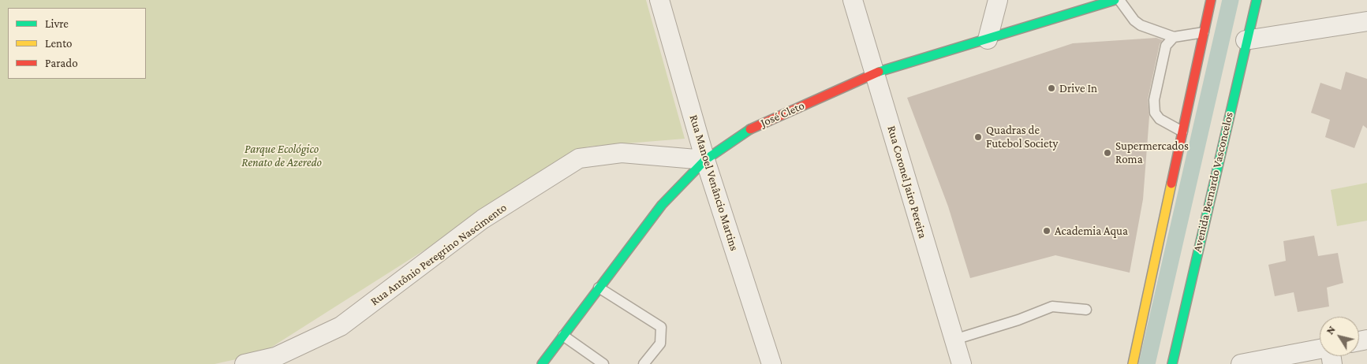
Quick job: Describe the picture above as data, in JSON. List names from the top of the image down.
{
  "streets": {
    "main road": ["José Cleto", "Avenida Bernardo Vasconcelos"],
    "street": ["Rua Coronel Jairo Pereira", "Rua Manoel Venâncio Martins", "Rua Antônio Peregrino Nascimento"]
  },
  "crossings": [
    ["José Cleto", "Rua Coronel Jairo Pereira"],
    ["José Cleto", "Rua Manoel Venâncio Martins"],
    ["José Cleto", "Rua Antônio Peregrino Nascimento"],
    ["Rua Manoel Venâncio Martins", "Rua Antônio Peregrino Nascimento"]
  ],
  "parks": ["Parque Ecológico Renato de Azeredo"],
  "places": [
    "Drive In",
    "Quadras de Futebol Society",
    "Supermercados Roma",
    "Academia Aqua"
  ],
  "legend": ["Livre", "Lento", "Parado"],
  "north": "top left"
}
